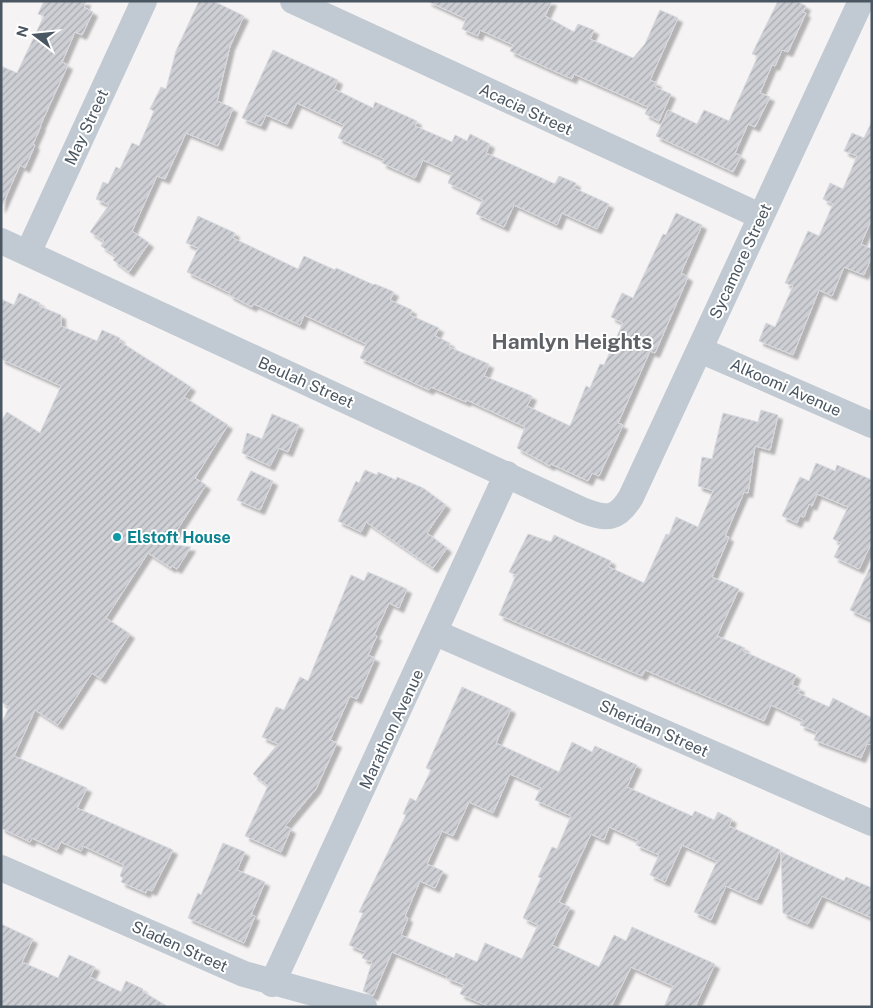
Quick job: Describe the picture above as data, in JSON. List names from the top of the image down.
{
  "streets": {
    "street": [
      "Acacia Street",
      "May Street",
      "Sycamore Street",
      "Beulah Street",
      "Alkoomi Avenue",
      "Sheridan Street",
      "Marathon Avenue",
      "Sladen Street"
    ]
  },
  "crossings": [
    ["Acacia Street", "Sycamore Street"],
    ["May Street", "Beulah Street"],
    ["Sycamore Street", "Beulah Street"],
    ["Sycamore Street", "Alkoomi Avenue"],
    ["Beulah Street", "Marathon Avenue"],
    ["Sheridan Street", "Marathon Avenue"],
    ["Marathon Avenue", "Sladen Street"]
  ],
  "districts": ["Hamlyn Heights"],
  "places": ["Elstoft House"],
  "north": "left"
}
